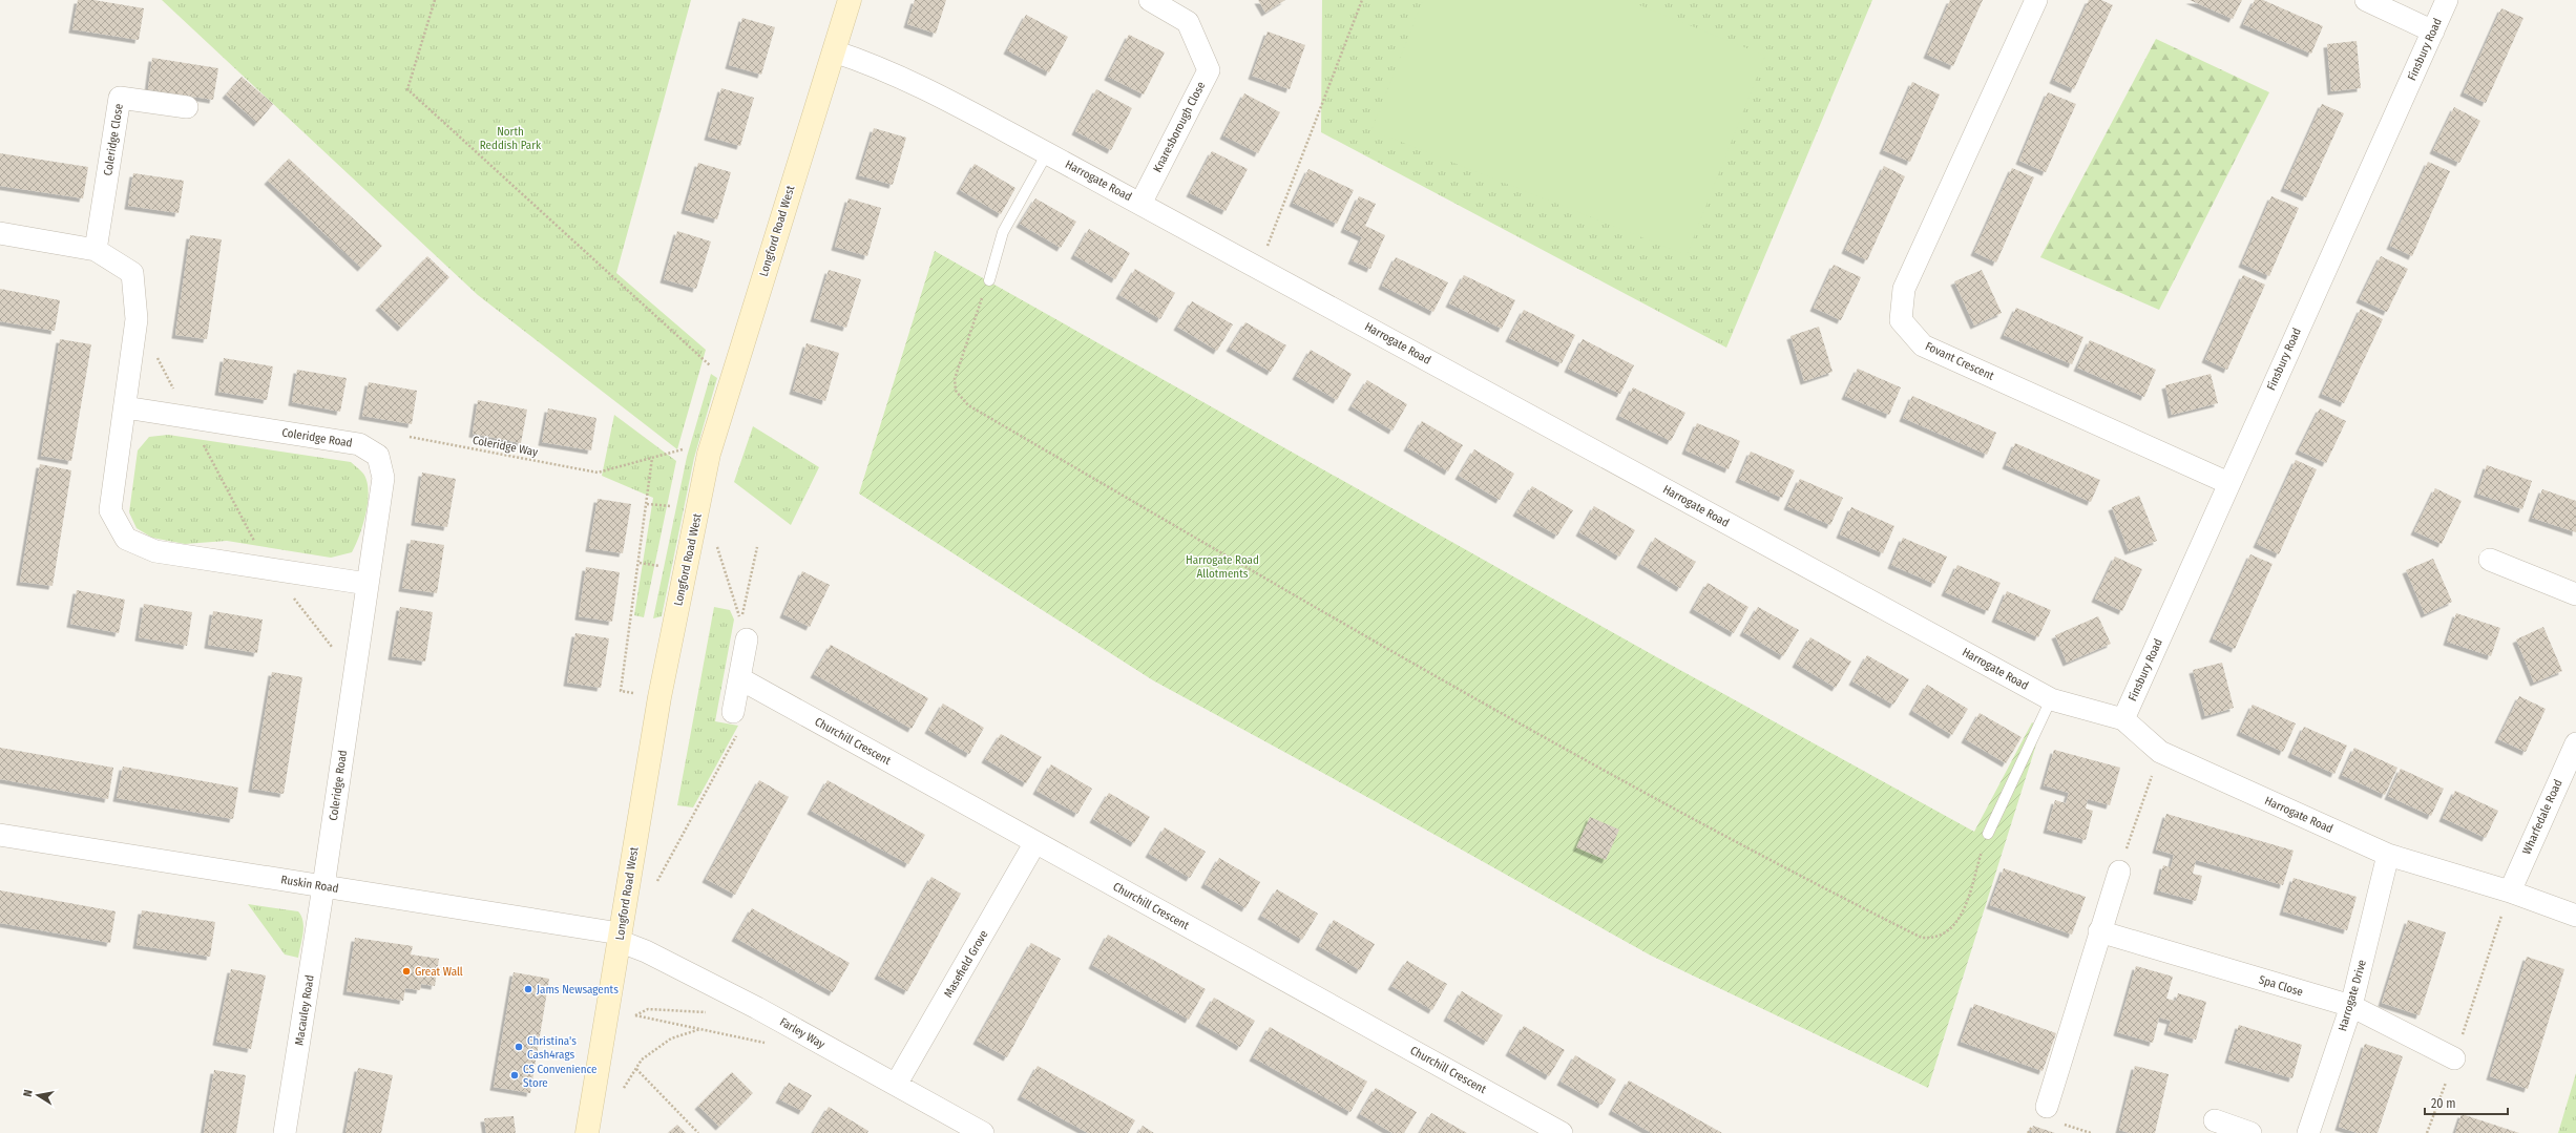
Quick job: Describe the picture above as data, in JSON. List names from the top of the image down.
{
  "streets": {
    "street": [
      "Finsbury Road",
      "Knaresborough Close",
      "Coleridge Close",
      "Harrogate Road",
      "Longford Road West",
      "Fovant Crescent",
      "Coleridge Road",
      "Churchill Crescent",
      "Wharfedale Road",
      "Ruskin Road",
      "Masefield Grove",
      "Spa Close",
      "Harrogate Drive",
      "Macauley Road",
      "Farley Way"
    ],
    "path": ["Coleridge Way"]
  },
  "crossings": [
    ["Finsbury Road", "Harrogate Road"],
    ["Finsbury Road", "Fovant Crescent"],
    ["Knaresborough Close", "Harrogate Road"],
    ["Harrogate Road", "Longford Road West"],
    ["Harrogate Road", "Wharfedale Road"],
    ["Harrogate Road", "Harrogate Drive"],
    ["Longford Road West", "Ruskin Road"],
    ["Longford Road West", "Farley Way"],
    ["Coleridge Road", "Ruskin Road"],
    ["Coleridge Road", "Macauley Road"],
    ["Churchill Crescent", "Masefield Grove"],
    ["Ruskin Road", "Macauley Road"],
    ["Ruskin Road", "Farley Way"],
    ["Masefield Grove", "Farley Way"],
    ["Spa Close", "Harrogate Drive"]
  ],
  "parks": ["North Reddish Park", "Harrogate Road Allotments"],
  "places": [
    "Great Wall",
    "Jams Newsagents",
    "Christina's Cash4rags",
    "CS Convenience Store"
  ],
  "scale_bar": "20 m",
  "north": "left"
}
